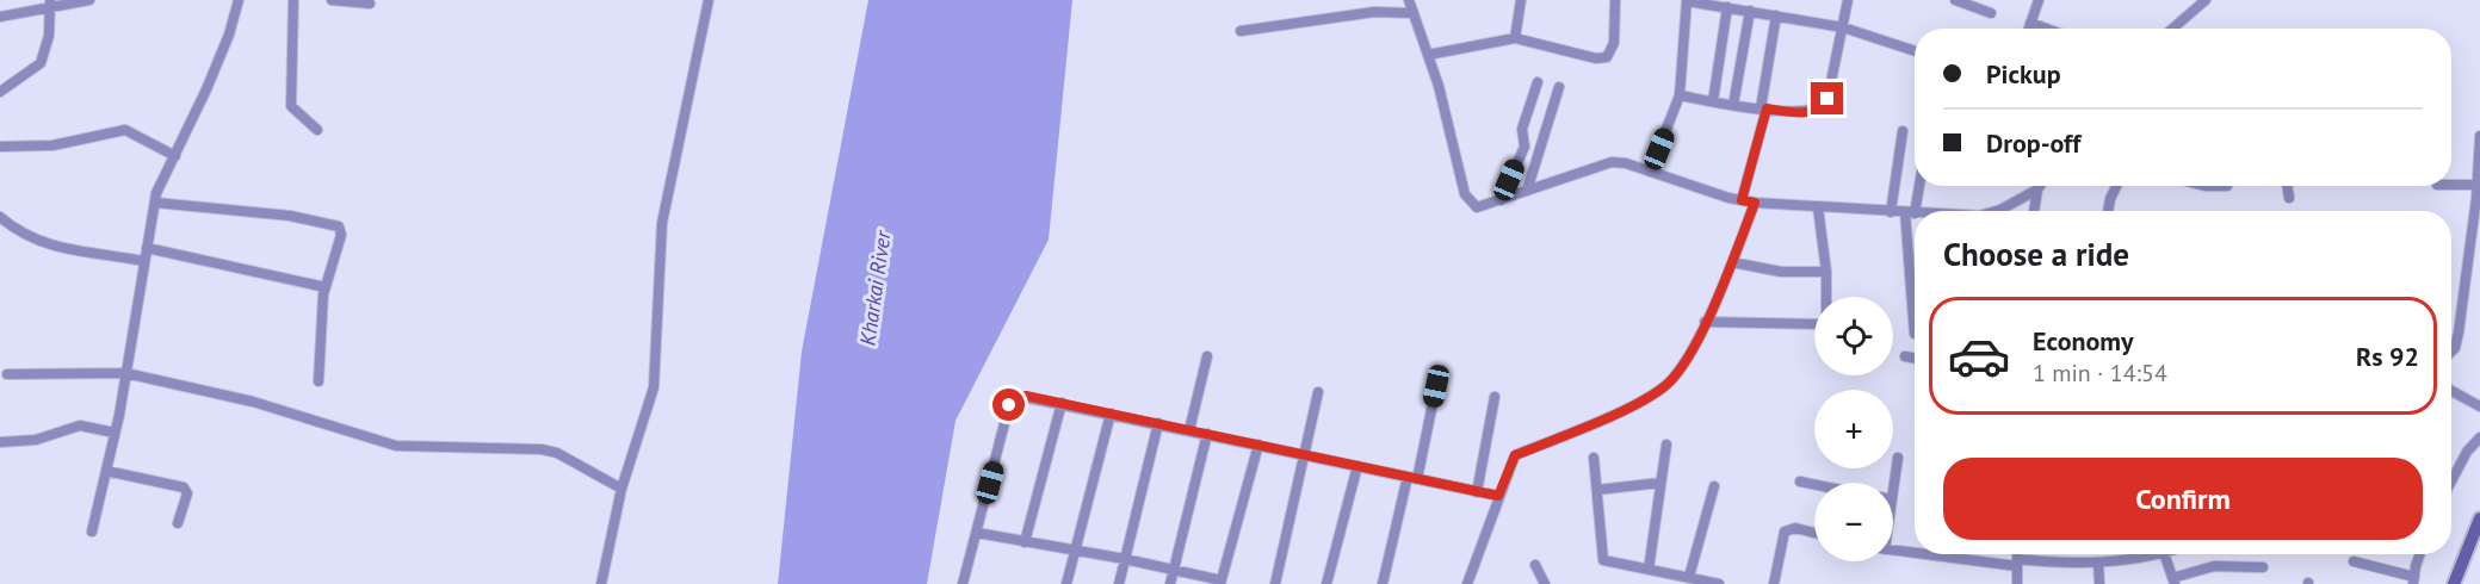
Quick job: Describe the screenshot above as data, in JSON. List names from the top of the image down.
{
  "water": ["Kharkai River"],
  "page": {
    "banner": ["Pickup", "Drop-off"],
    "heading": "Choose a ride",
    "map_buttons": ["+", "−"],
    "list": [
      {
        "name": "Economy",
        "note": "1 min · 14:54",
        "value": "Rs 92"
      }
    ],
    "buttons": "Confirm"
  }
}
